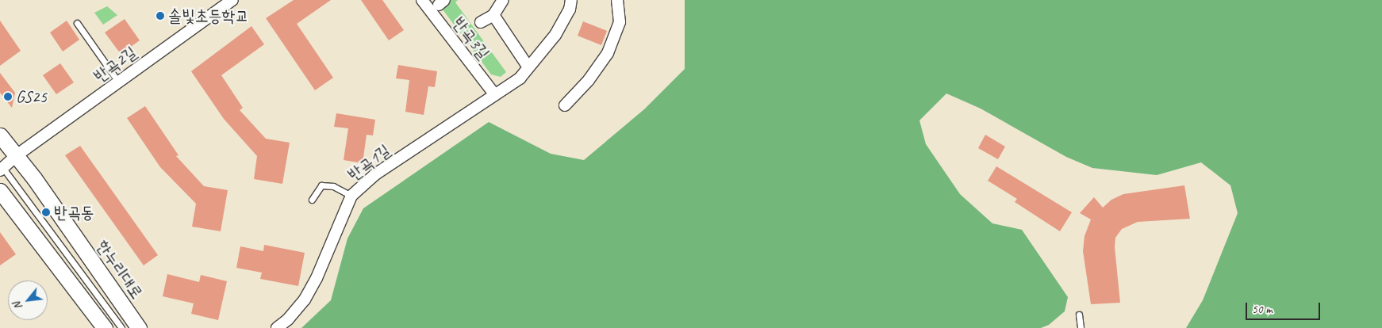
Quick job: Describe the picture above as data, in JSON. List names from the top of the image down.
{
  "streets": {
    "street": [
      "반곡3길",
      "반곡2길",
      "반곡1길",
      "한누리대로"
    ]
  },
  "crossings": [
    ["반곡3길", "반곡1길"],
    ["반곡2길", "한누리대로"]
  ],
  "places": ["솔빛초등학교", "GS25", "반곡동"],
  "scale_bar": "50 m",
  "north": "bottom left"
}
